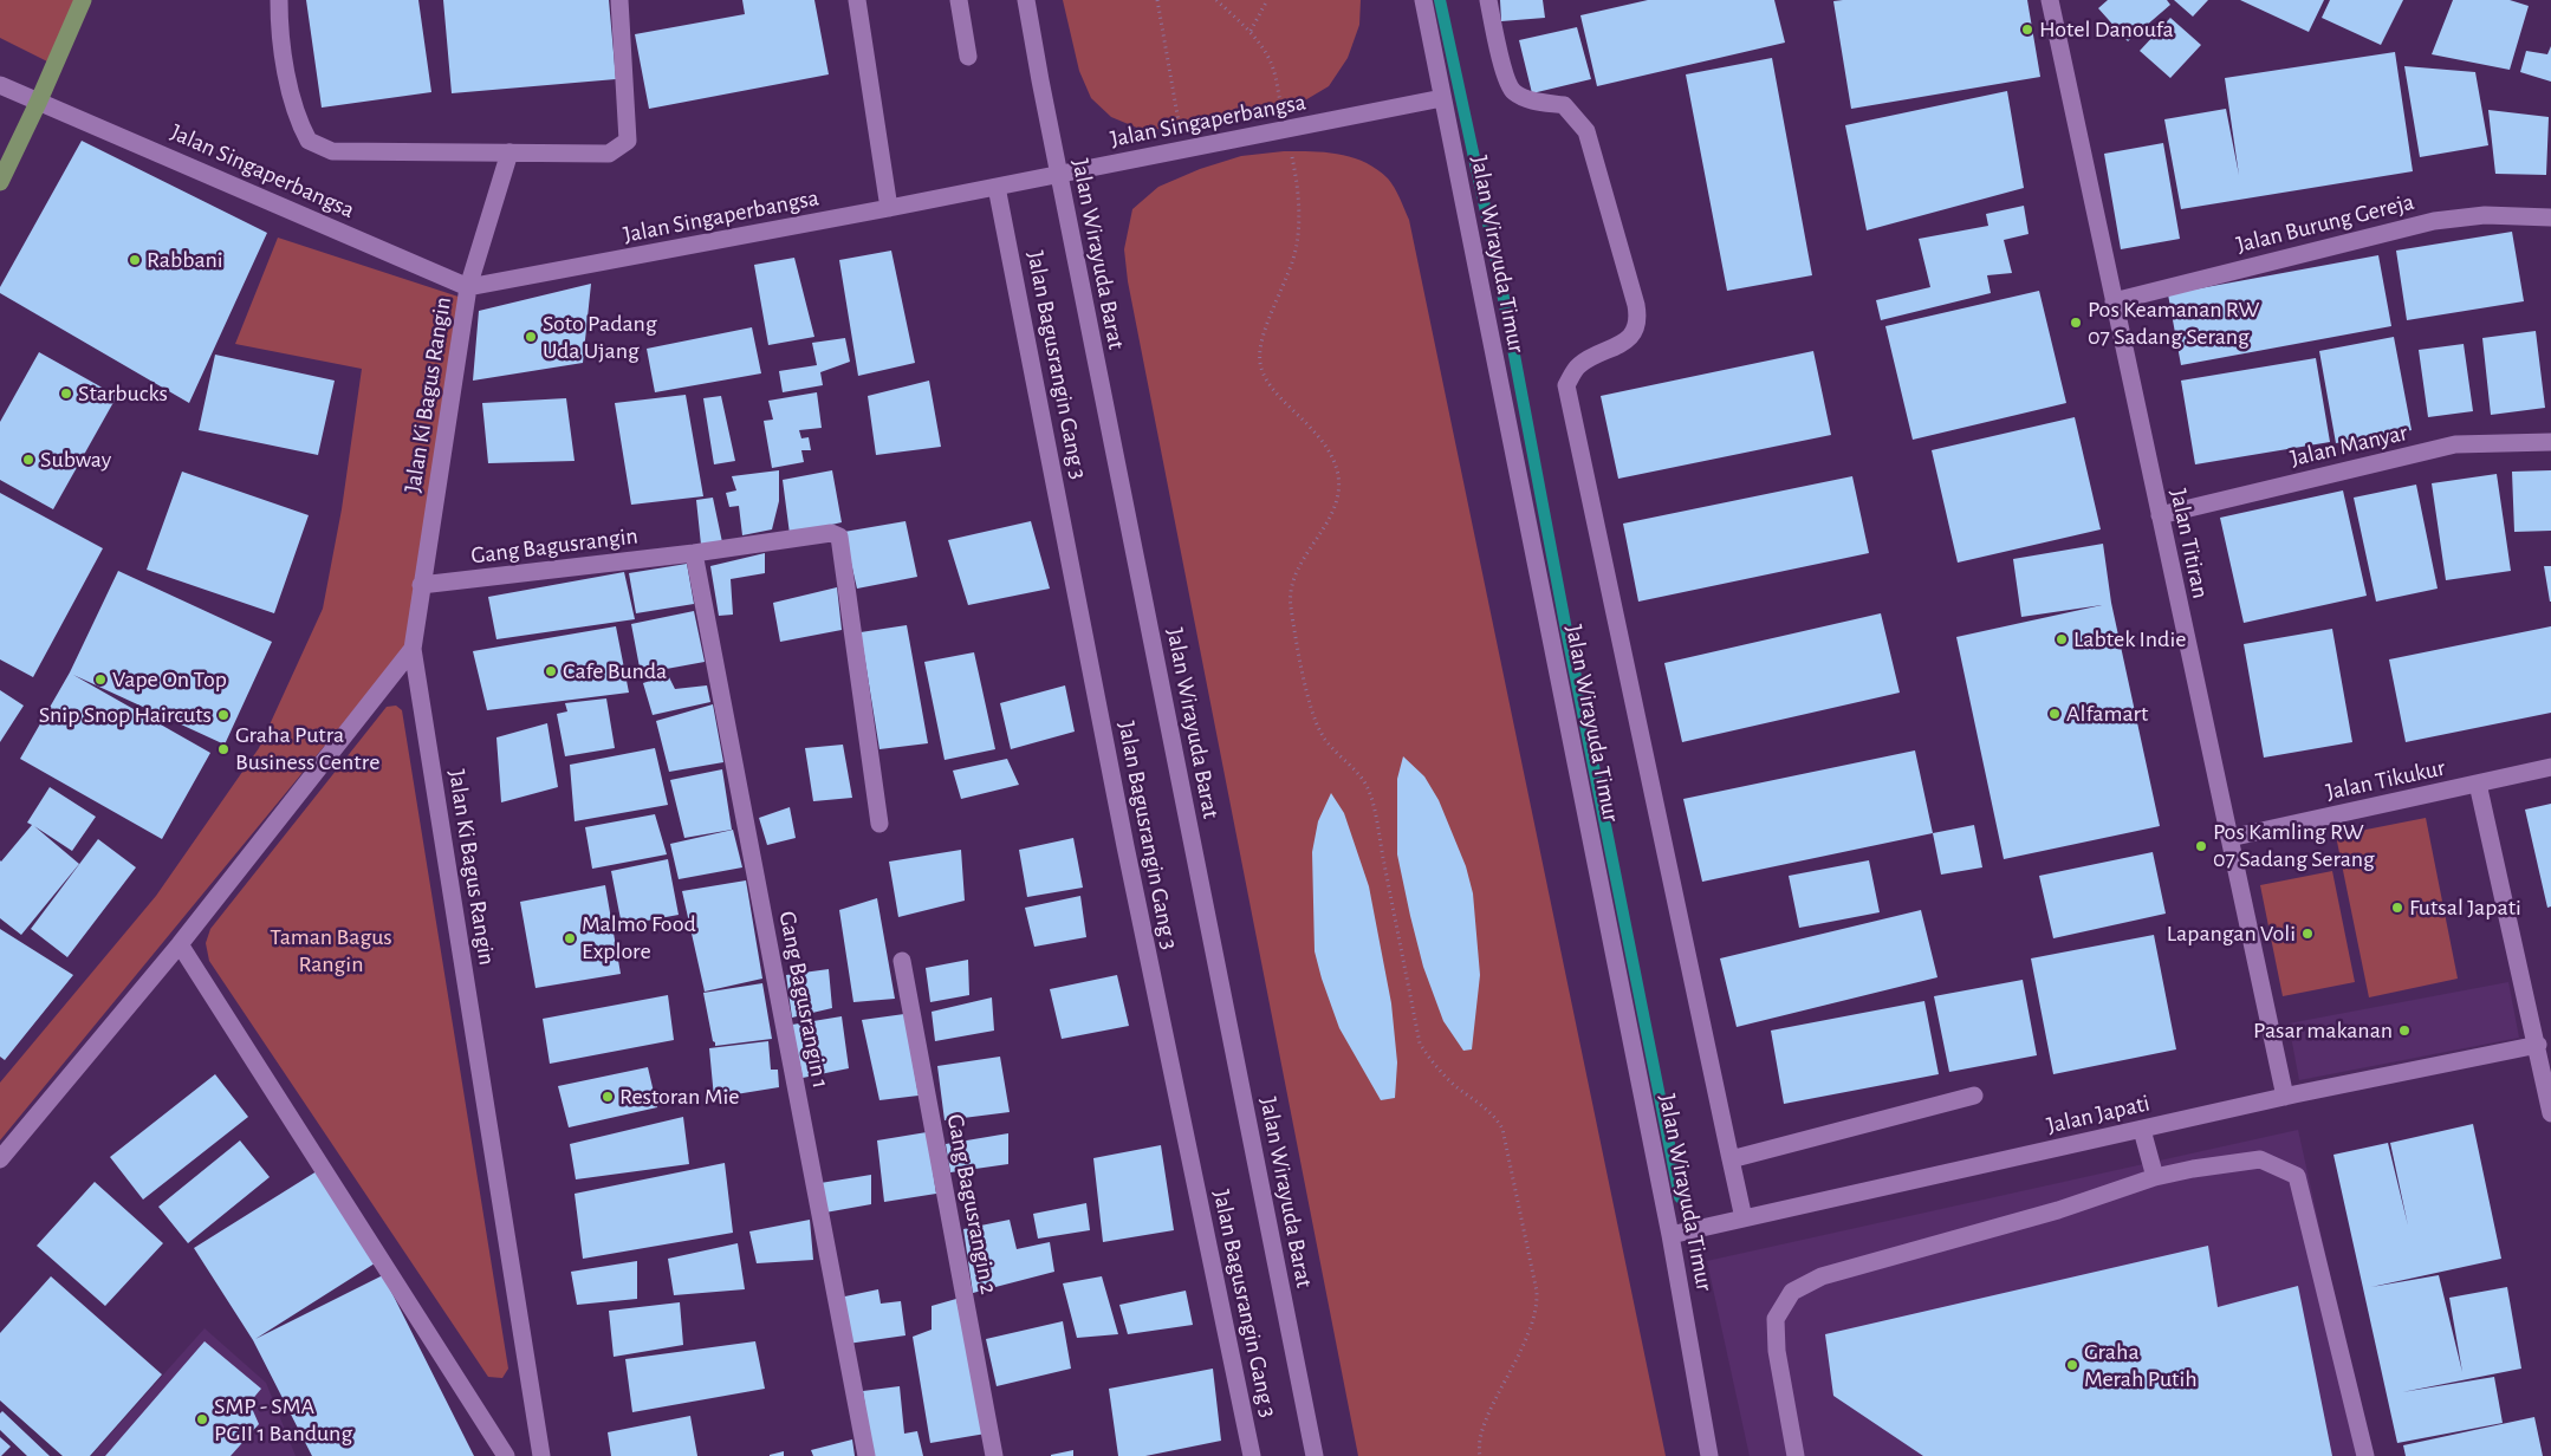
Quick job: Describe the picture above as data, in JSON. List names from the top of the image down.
{
  "streets": {
    "street": [
      "Jalan Singaperbangsa",
      "Jalan Burung Gereja",
      "Jalan Wirayuda Barat",
      "Jalan Wirayuda Timur",
      "Jalan Bagusrangin Gang 3",
      "Jalan Ki Bagus Rangin",
      "Jalan Manyar",
      "Jalan Titiran",
      "Gang Bagusrangin",
      "Jalan Tikukur",
      "Gang Bagusrangin 1",
      "Jalan Japati",
      "Gang Bagusrangin 2"
    ]
  },
  "crossings": [
    ["Jalan Singaperbangsa", "Jalan Wirayuda Barat"],
    ["Jalan Singaperbangsa", "Jalan Wirayuda Timur"],
    ["Jalan Singaperbangsa", "Jalan Bagusrangin Gang 3"],
    ["Jalan Singaperbangsa", "Jalan Ki Bagus Rangin"],
    ["Jalan Burung Gereja", "Jalan Titiran"],
    ["Jalan Wirayuda Timur", "Jalan Japati"],
    ["Jalan Ki Bagus Rangin", "Gang Bagusrangin"],
    ["Jalan Manyar", "Jalan Titiran"],
    ["Jalan Titiran", "Jalan Tikukur"],
    ["Jalan Titiran", "Jalan Japati"],
    ["Gang Bagusrangin", "Gang Bagusrangin 1"]
  ],
  "parks": ["Taman Bagus Rangin"],
  "places": [
    "Hotel Danoufa",
    "Rabbani",
    "Pos Keamanan RW 07 Sadang Serang",
    "Soto Padang Uda Ujang",
    "Starbucks",
    "Subway",
    "Labtek Indie",
    "Cafe Bunda",
    "Vape On Top",
    "Alfamart",
    "Snip Snop Haircuts",
    "Graha Putra Business Centre",
    "Pos Kamling RW 07 Sadang Serang",
    "Futsal Japati",
    "Lapangan Voli",
    "Malmo Food Explore",
    "Pasar makanan",
    "Restoran Mie",
    "Graha Merah Putih",
    "SMP - SMA PGII 1 Bandung"
  ]
}
